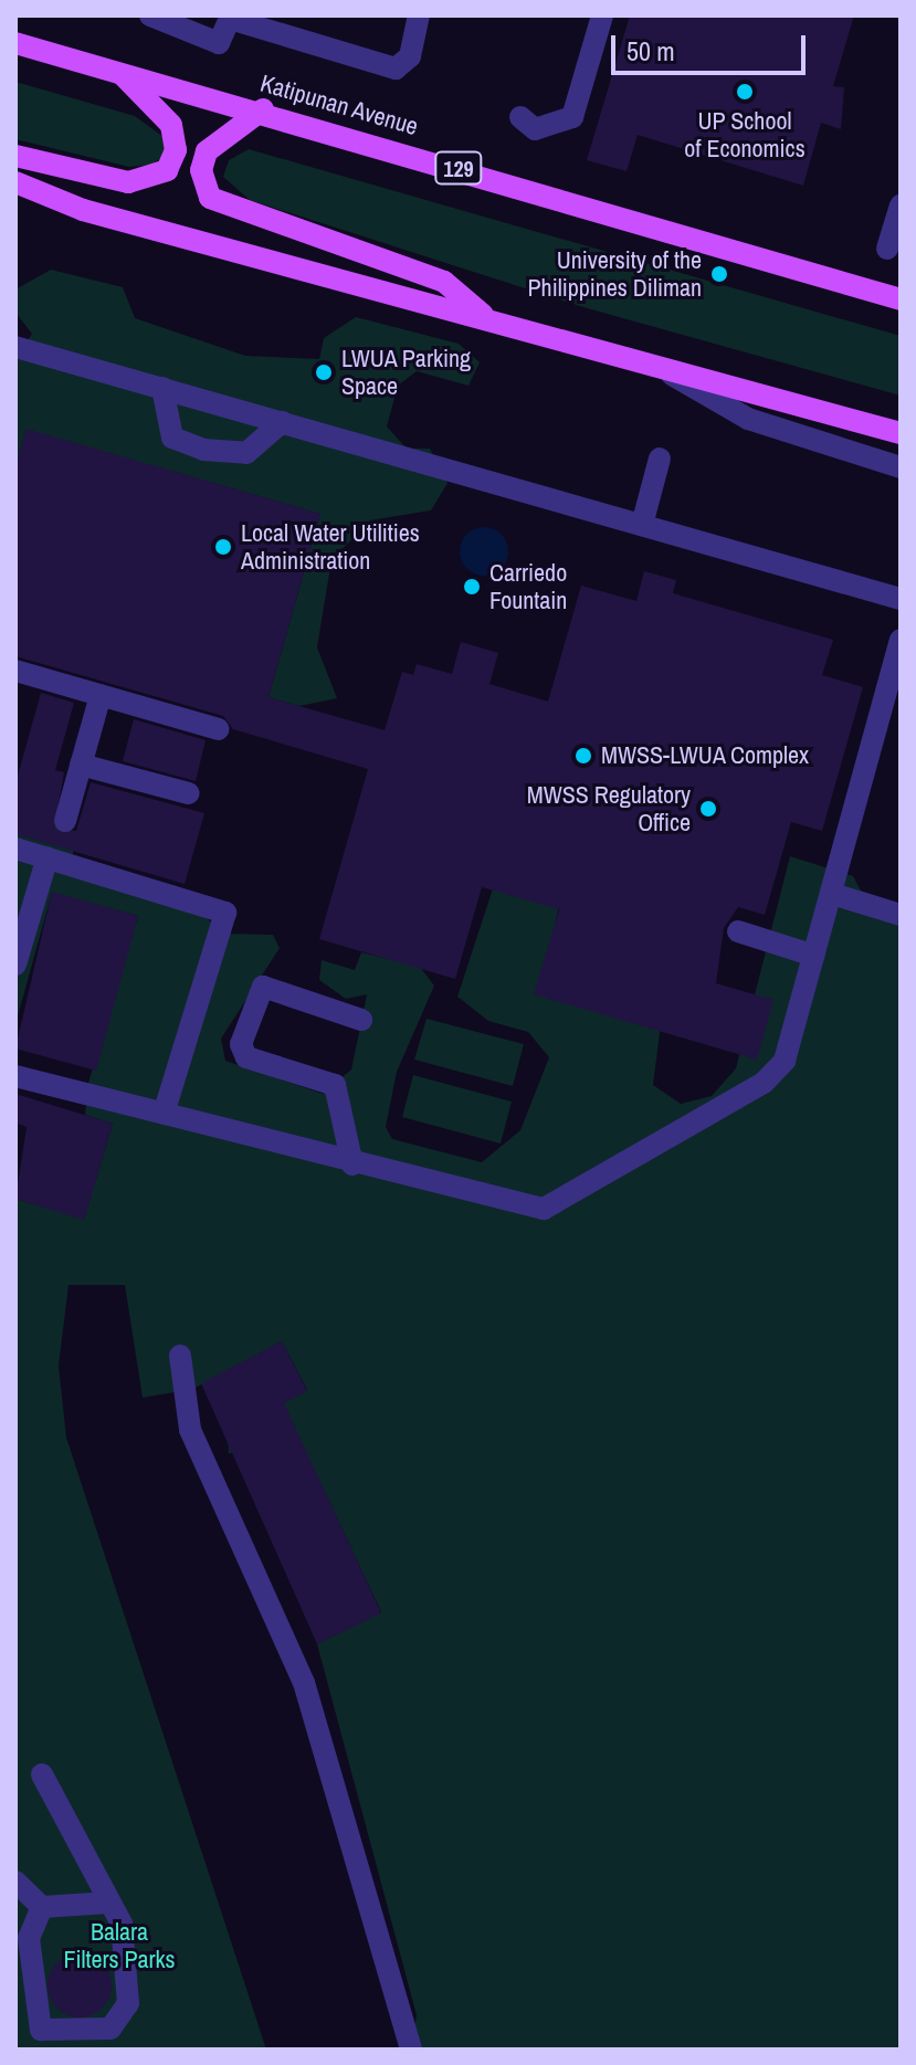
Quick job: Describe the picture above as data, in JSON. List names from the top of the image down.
{
  "streets": {
    "main road": ["Katipunan Avenue", "129"]
  },
  "parks": ["Balara Filters Parks"],
  "places": [
    "UP School of Economics",
    "University of the Philippines Diliman",
    "LWUA Parking Space",
    "Local Water Utilities Administration",
    "Carriedo Fountain",
    "MWSS-LWUA Complex",
    "MWSS Regulatory Office"
  ],
  "scale_bar": "50 m"
}
